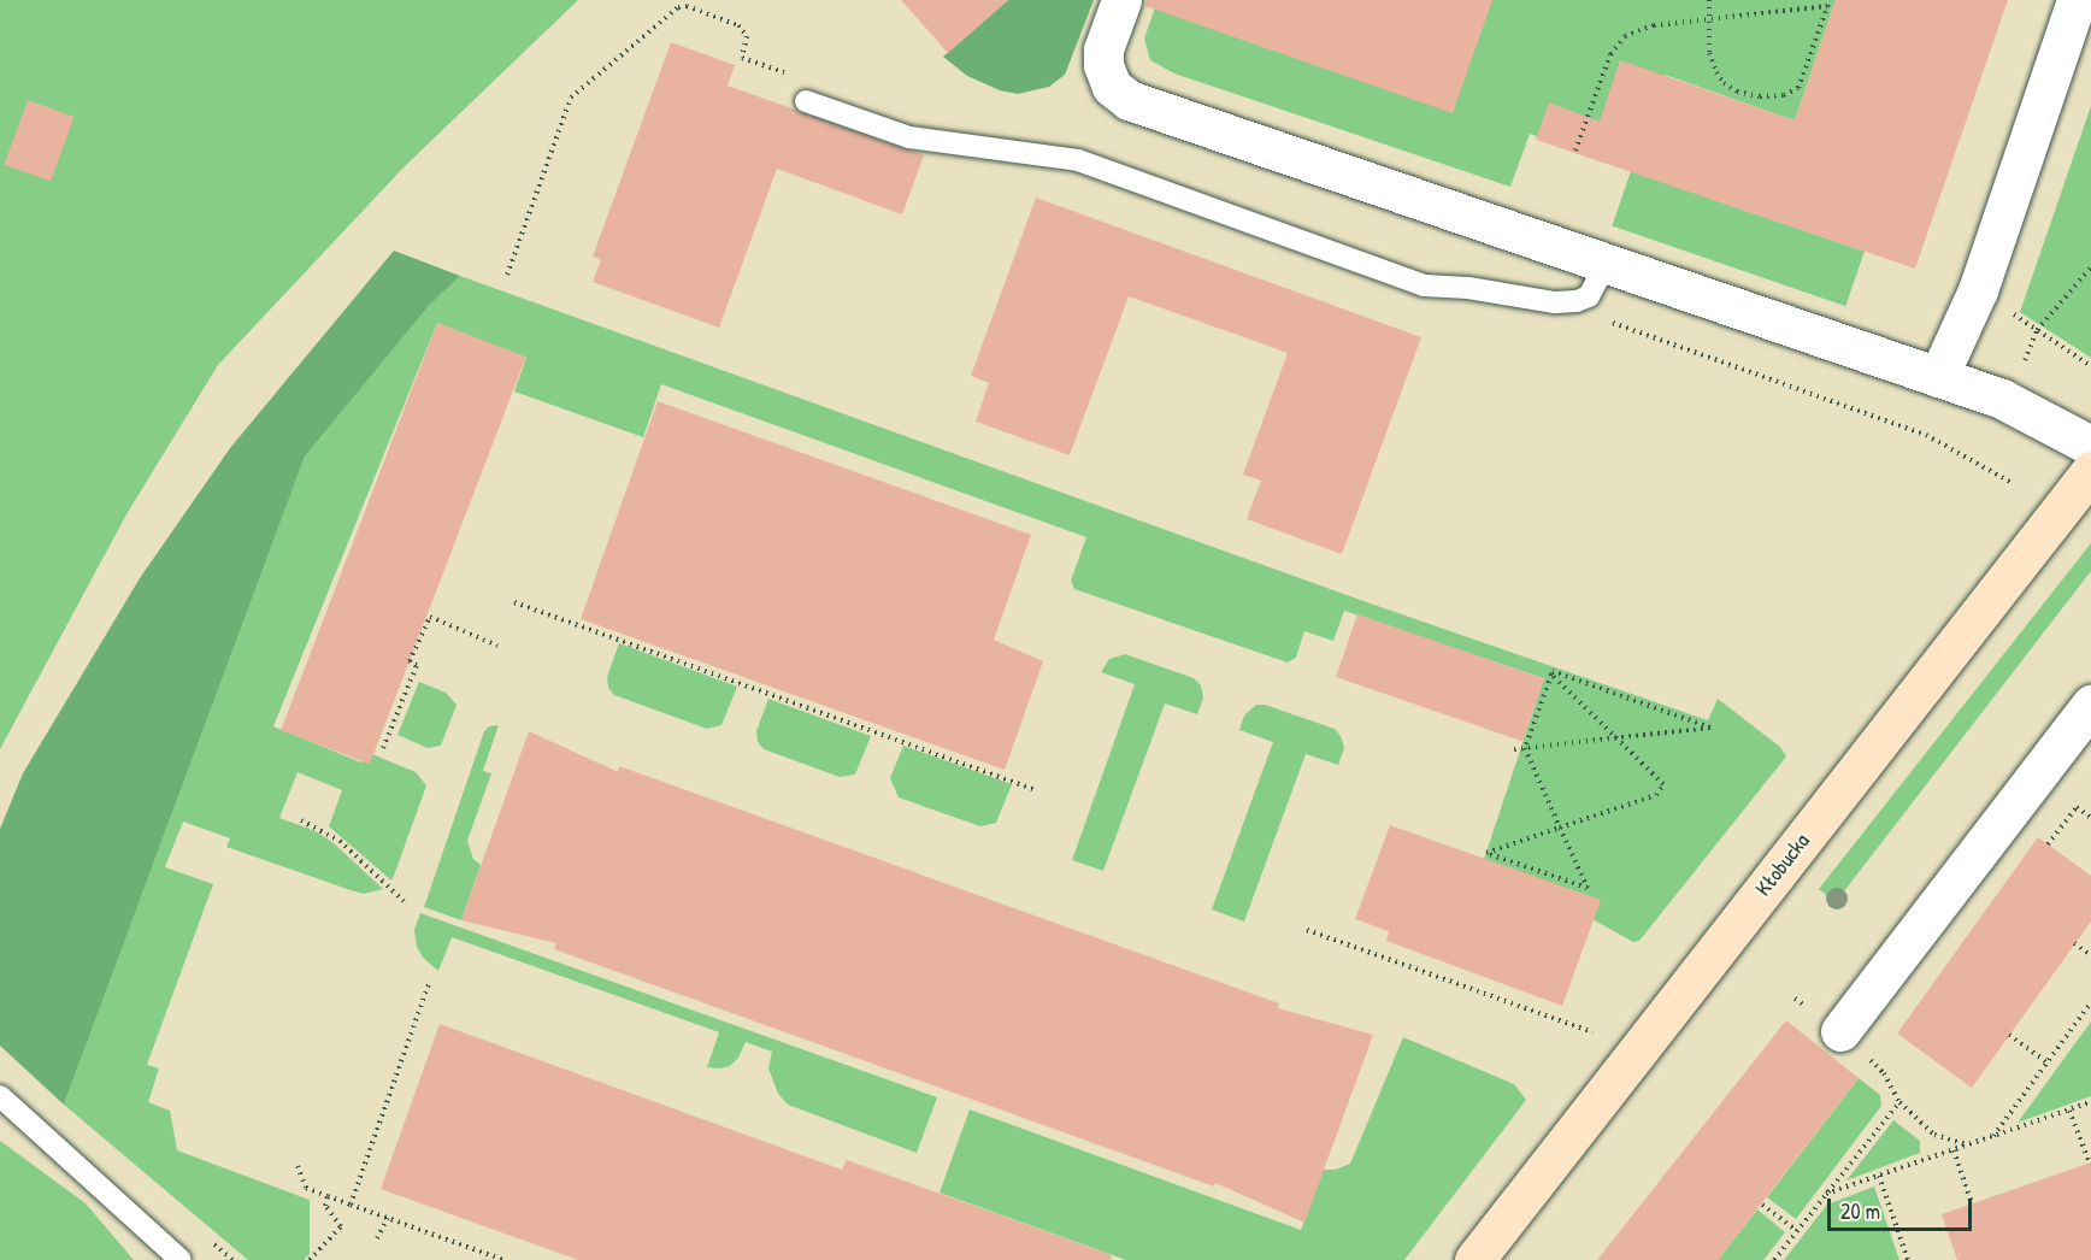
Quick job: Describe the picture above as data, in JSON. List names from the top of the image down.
{
  "streets": {
    "street": ["Kłobucka"]
  },
  "scale_bar": "20 m"
}
